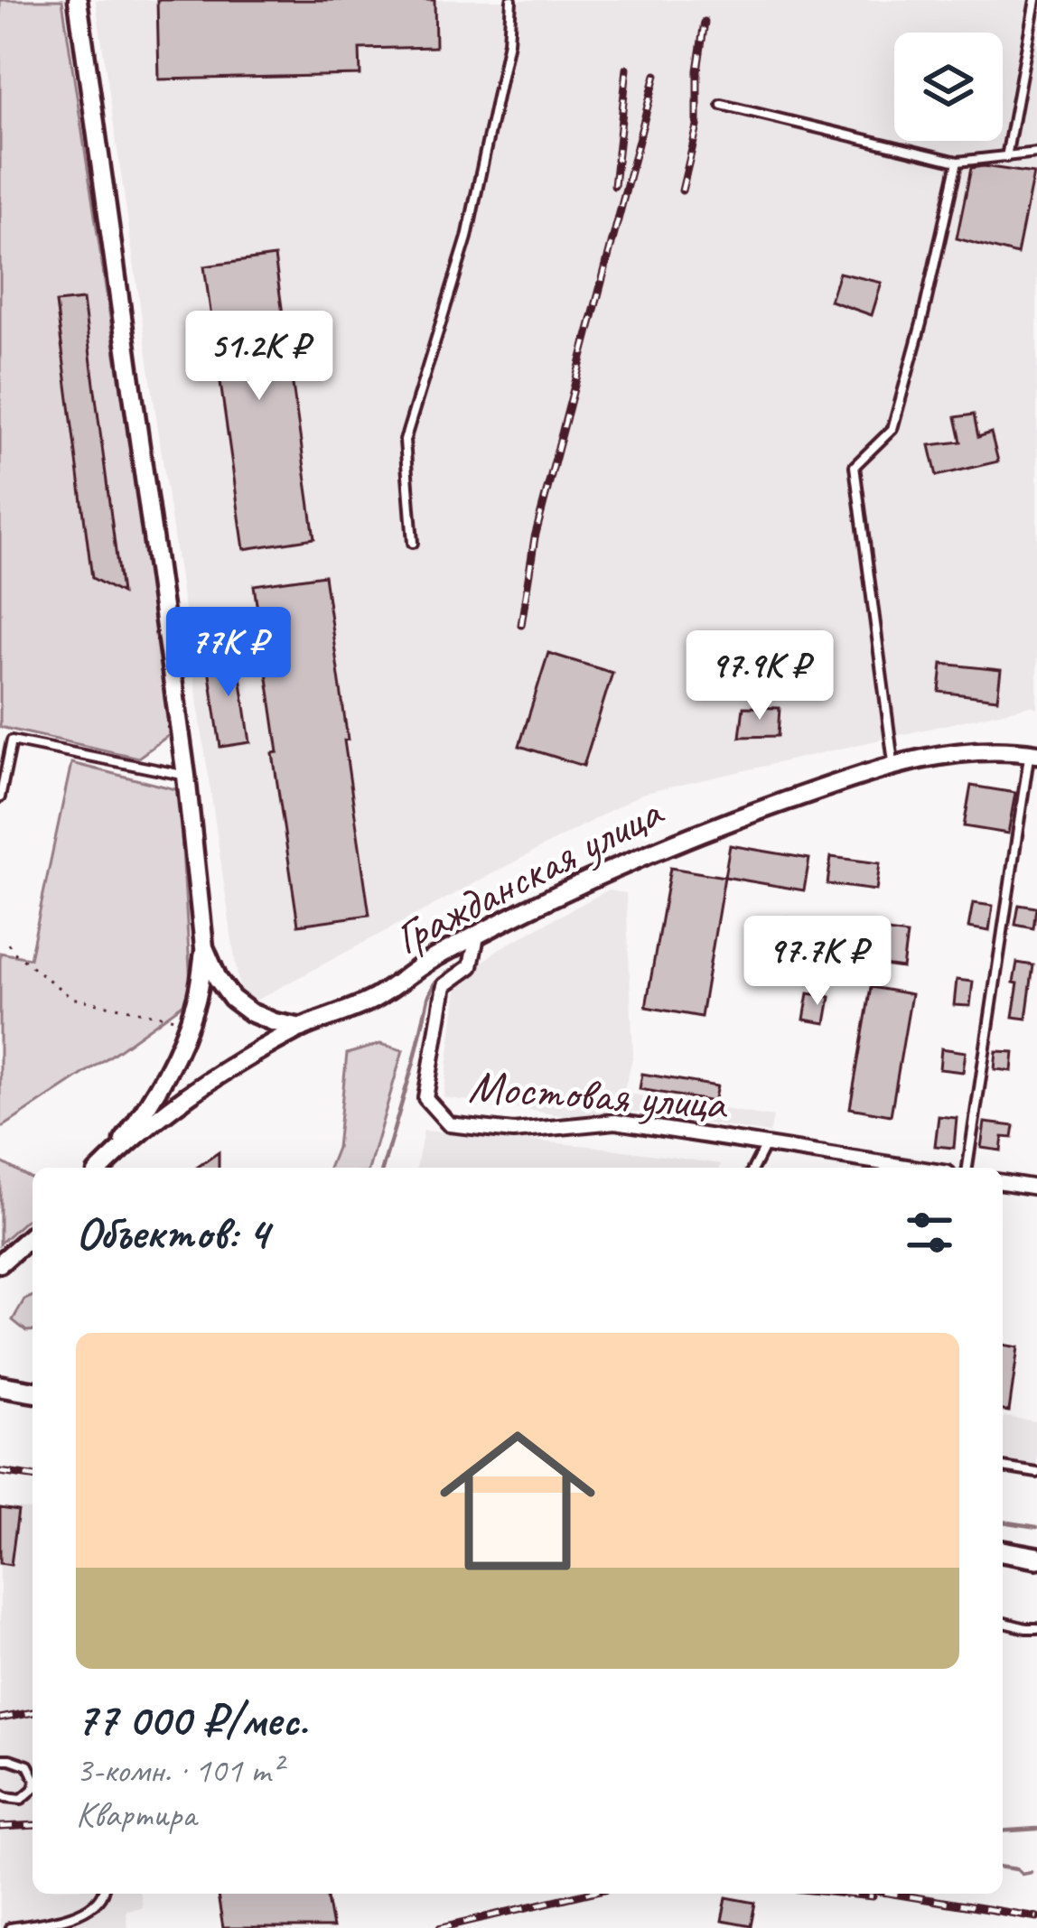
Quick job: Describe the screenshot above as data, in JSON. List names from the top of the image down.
{
  "streets": {
    "street": ["Гражданская улица", "Мостовая улица"]
  },
  "crossings": [
    ["Гражданская улица", "Мостовая улица"]
  ],
  "page": {
    "price": [
      "51.2K ₽",
      "77K ₽",
      "97.9K ₽",
      "97.7K ₽"
    ],
    "heading": "Объектов: 4",
    "list": [
      {
        "name": "77 000 ₽/мес.",
        "note": "3-комн. · 101 m² · Квартира"
      }
    ]
  }
}
